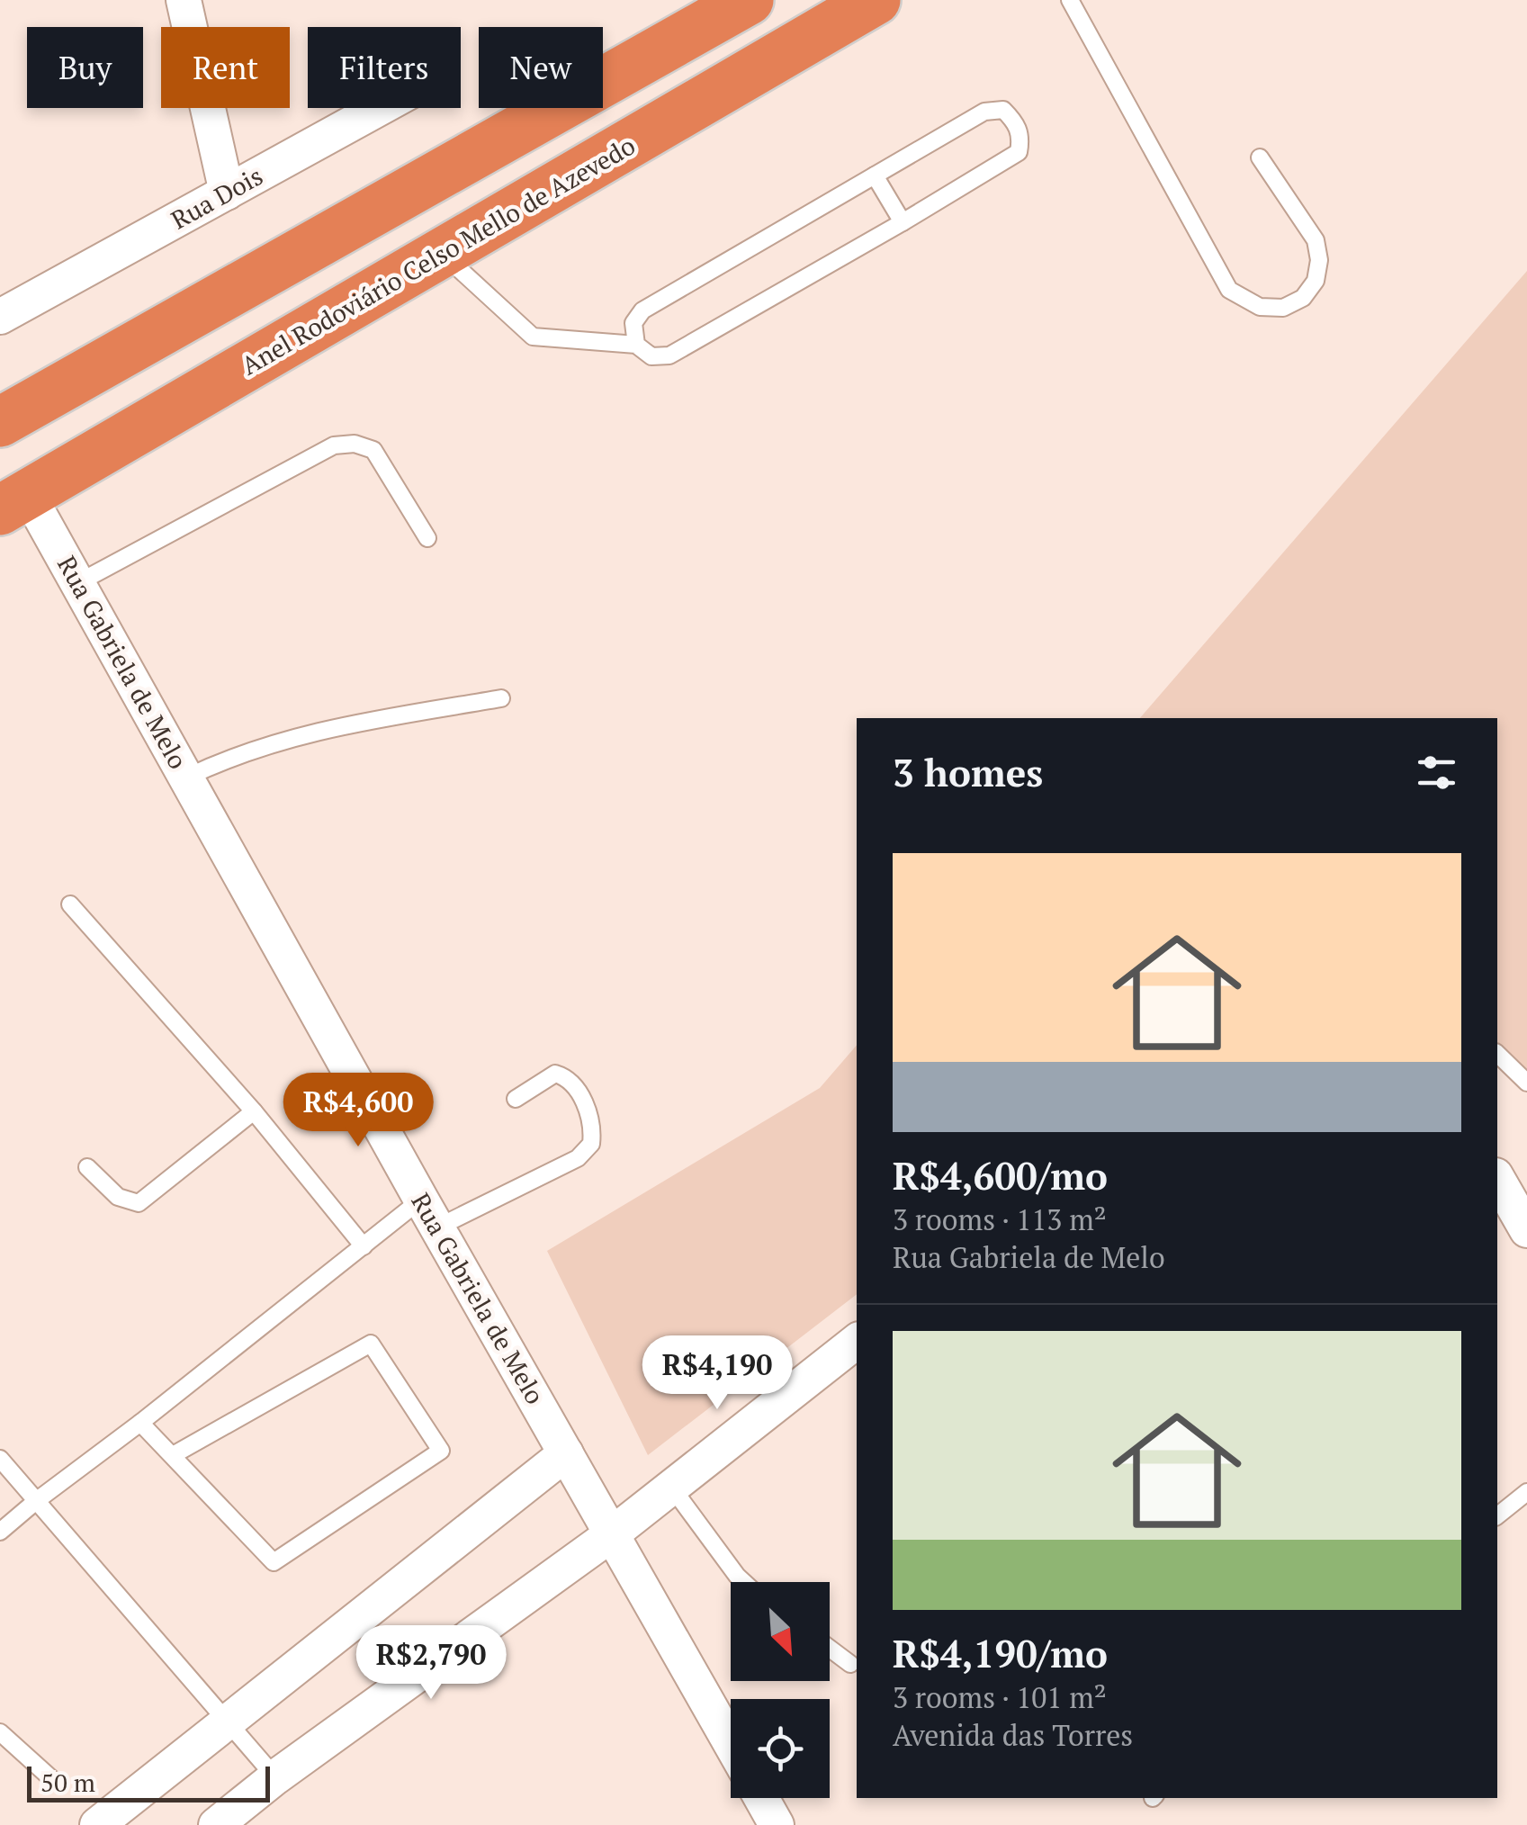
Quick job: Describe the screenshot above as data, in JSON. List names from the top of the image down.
{
  "streets": {
    "highway": ["Anel Rodoviário Celso Mello de Azevedo"],
    "street": ["Rua Dois", "Rua Gabriela de Melo"]
  },
  "crossings": [
    ["Anel Rodoviário Celso Mello de Azevedo", "Rua Gabriela de Melo"]
  ],
  "scale_bar": "50 m",
  "north": "bottom right",
  "page": {
    "chip": [
      "Buy",
      "Rent",
      "Filters",
      "New"
    ],
    "heading": "3 homes",
    "list": [
      {
        "name": "R$4,600/mo",
        "note": "3 rooms · 113 m² · Rua Gabriela de Melo"
      },
      {
        "name": "R$4,190/mo",
        "note": "3 rooms · 101 m² · Avenida das Torres"
      }
    ],
    "price": ["R$4,600", "R$4,190", "R$2,790"],
    "scale": "50 m"
  }
}
